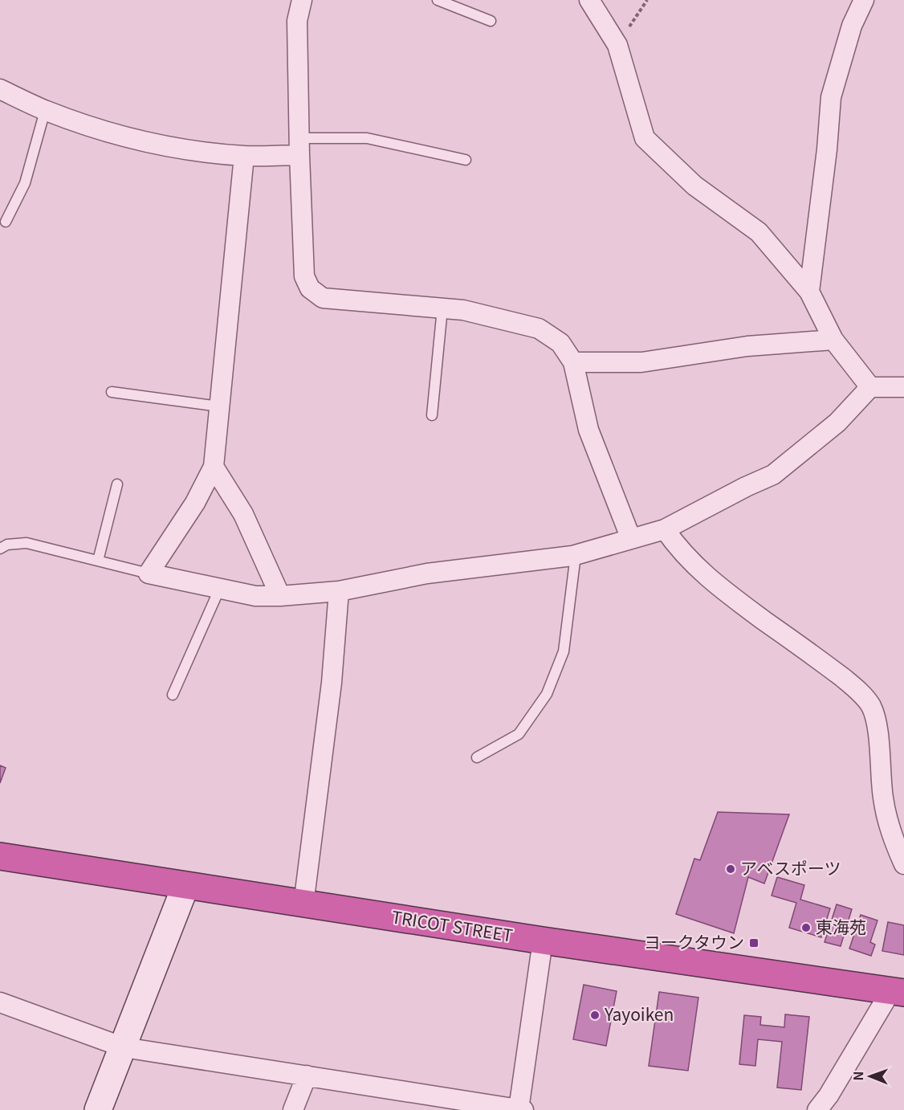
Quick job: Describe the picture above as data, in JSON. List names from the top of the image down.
{
  "streets": {
    "highway": ["TRICOT STREET"]
  },
  "places": {
    "other": ["アベスポーツ", "東海苑", "Yayoiken"],
    "transit": ["ヨークタウン"]
  },
  "north": "left"
}
